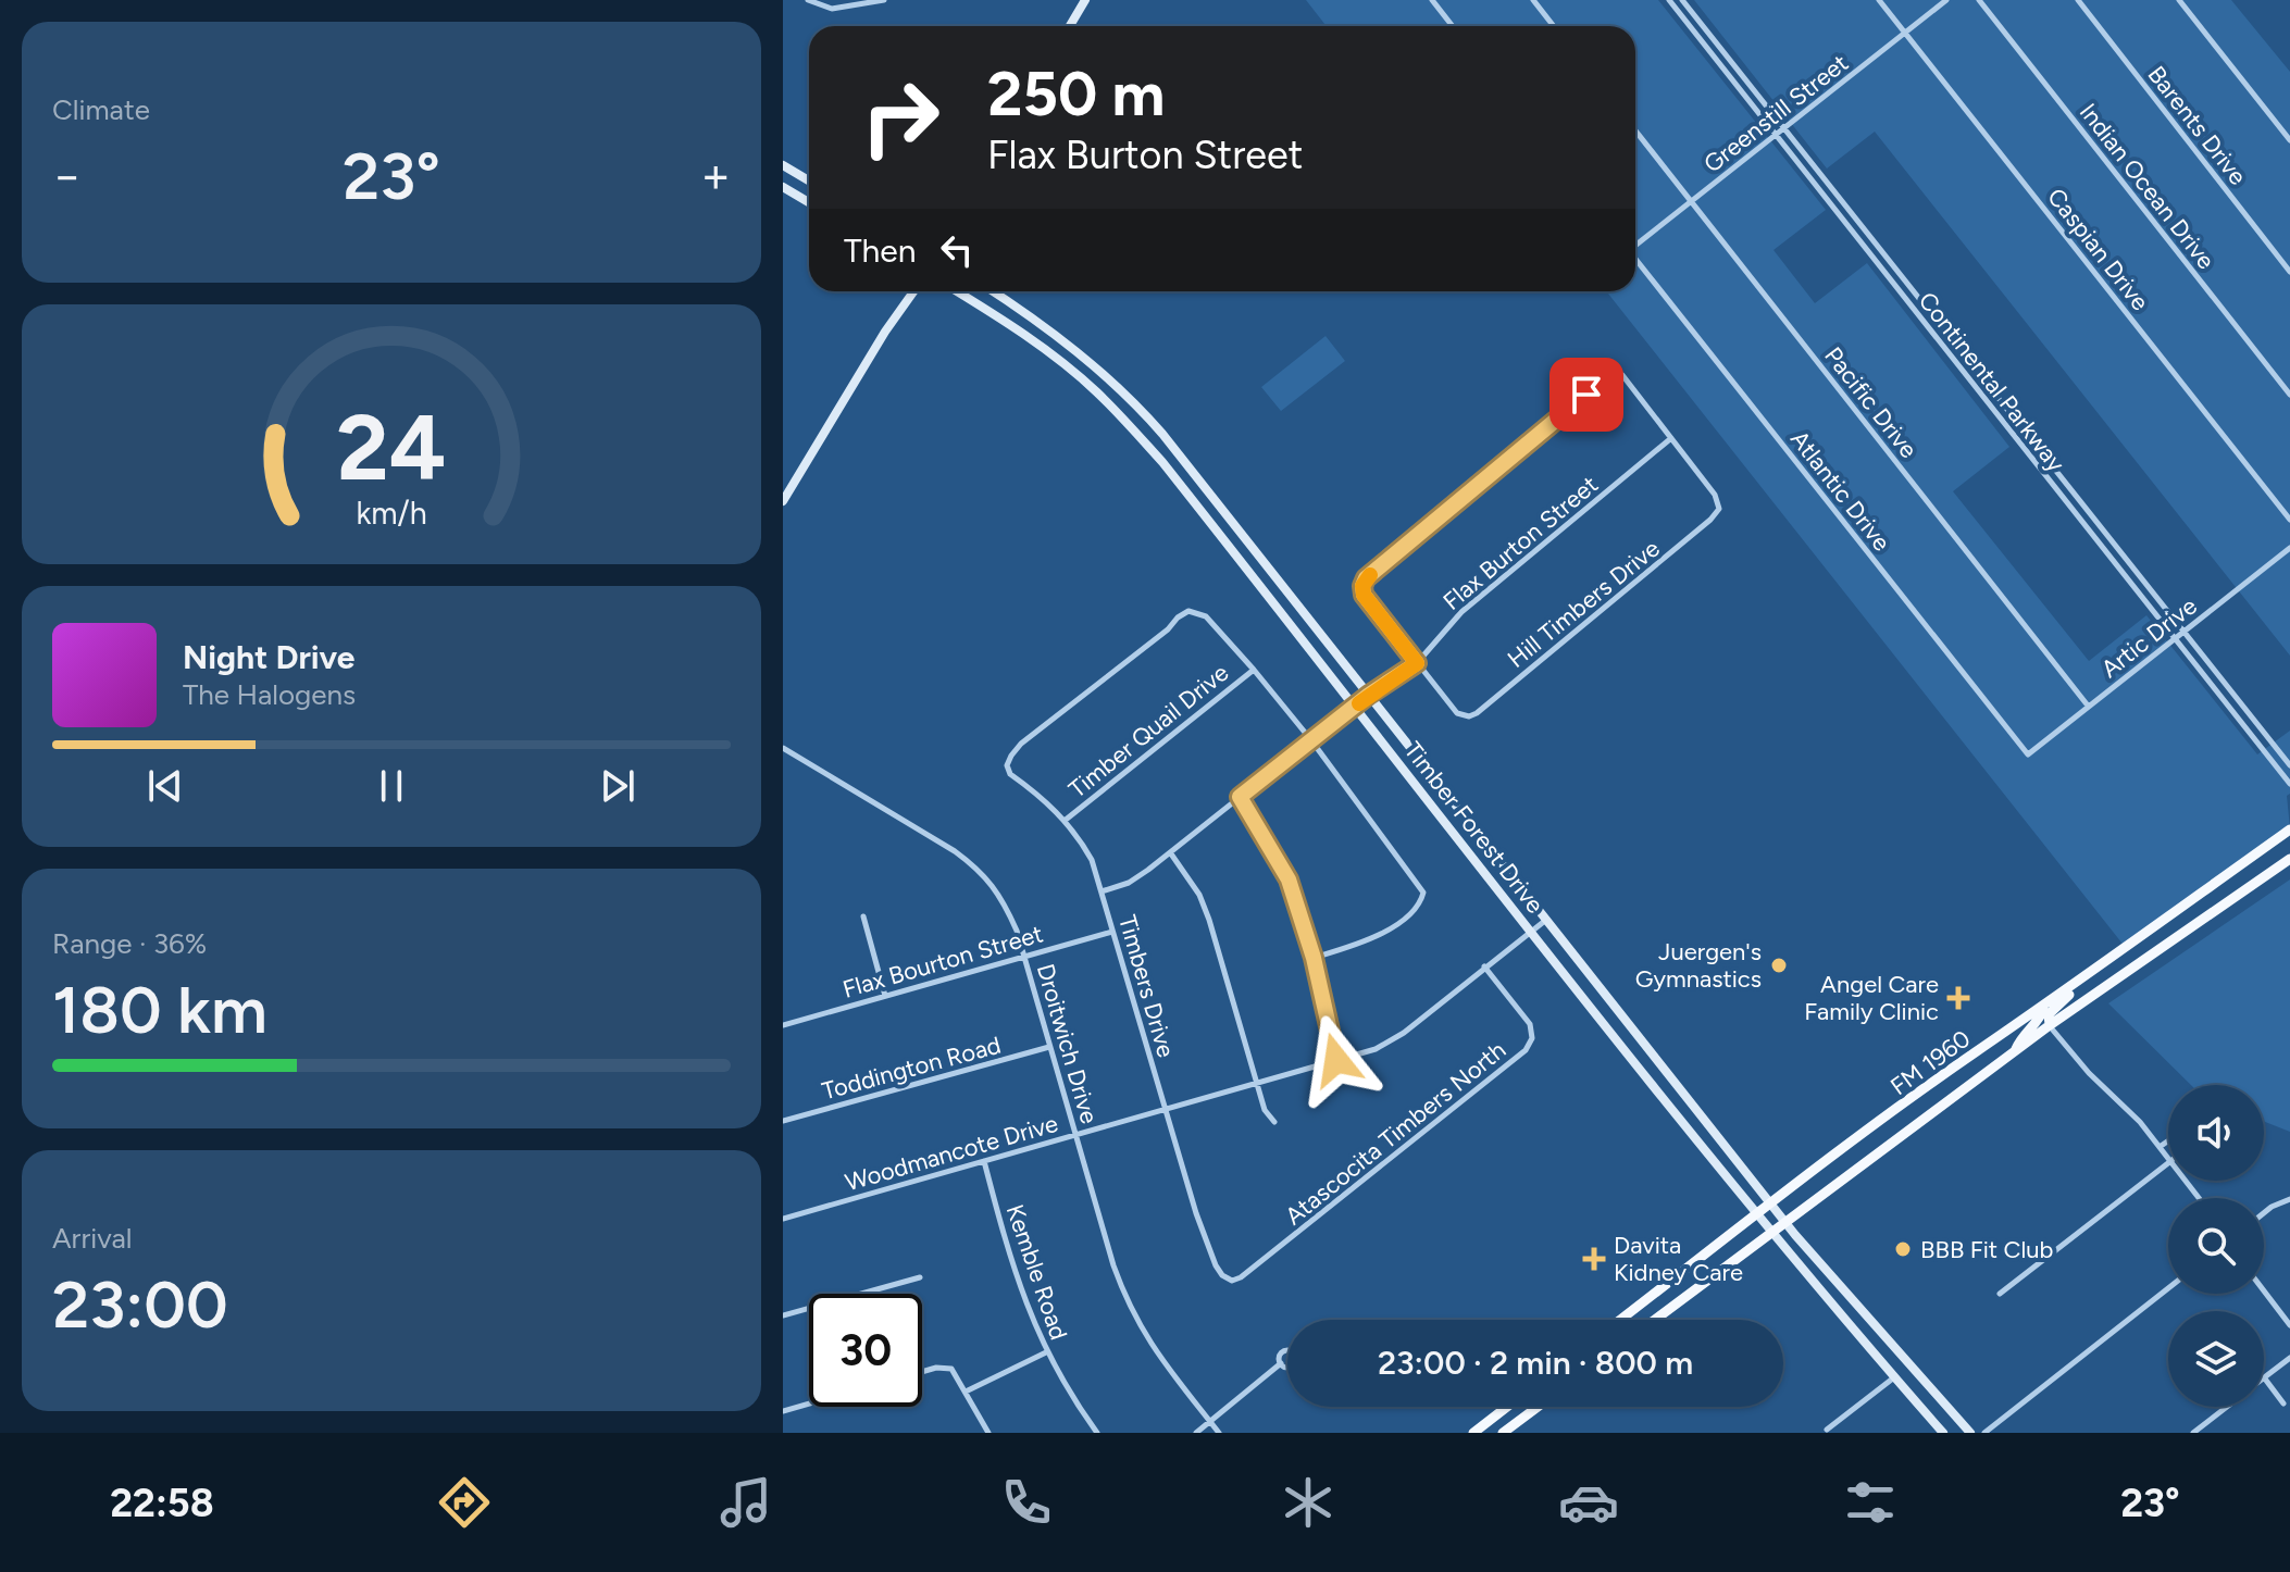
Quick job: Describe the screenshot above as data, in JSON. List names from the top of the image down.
{
  "streets": {
    "main road": ["Timber Forest Drive", "FM 1960"],
    "street": [
      "Greenstill Street",
      "Barents Drive",
      "Indian Ocean Drive",
      "Caspian Drive",
      "Continental Parkway",
      "Pacific Drive",
      "Atlantic Drive",
      "Flax Burton Street",
      "Hill Timbers Drive",
      "Artic Drive",
      "Timber Quail Drive",
      "Flax Bourton Street",
      "Timbers Drive",
      "Droitwich Drive",
      "Toddington Road",
      "Atascocita Timbers North",
      "Woodmancote Drive",
      "Kemble Road"
    ]
  },
  "crossings": [
    ["Greenstill Street", "Caspian Drive"],
    ["Greenstill Street", "Continental Parkway"],
    ["Greenstill Street", "Pacific Drive"],
    ["Continental Parkway", "Artic Drive"],
    ["Pacific Drive", "Artic Drive"],
    ["Atlantic Drive", "Artic Drive"],
    ["Flax Burton Street", "Hill Timbers Drive"],
    ["Flax Burton Street", "Timber Forest Drive"],
    ["Flax Burton Street", "Timbers Drive"],
    ["Timber Quail Drive", "Timbers Drive"],
    ["Timber Forest Drive", "FM 1960"],
    ["Timber Forest Drive", "Woodmancote Drive"],
    ["Flax Bourton Street", "Timbers Drive"],
    ["Flax Bourton Street", "Droitwich Drive"],
    ["Timbers Drive", "Atascocita Timbers North"],
    ["Timbers Drive", "Woodmancote Drive"],
    ["Droitwich Drive", "Toddington Road"],
    ["Droitwich Drive", "Woodmancote Drive"],
    ["Atascocita Timbers North", "Woodmancote Drive"],
    ["Woodmancote Drive", "Kemble Road"]
  ],
  "places": {
    "other": ["Juergen's Gymnastics", "BBB Fit Club"],
    "health": ["Angel Care Family Clinic", "Davita Kidney Care"]
  },
  "page": {
    "tile": [
      "Climate",
      ["Range · 36%", "180 km"],
      ["Arrival", "23:00"]
    ],
    "turn": ["250 m", "Flax Burton Street"],
    "heat": ["−", "23°", "+"],
    "then": "Then",
    "song": ["Night Drive", "The Halogens"],
    "limit": "30",
    "trip": "23:00 · 2 min · 800 m",
    "tabs": ["22:58", "23°"],
    "gauge": ["24", "km/h"]
  }
}
